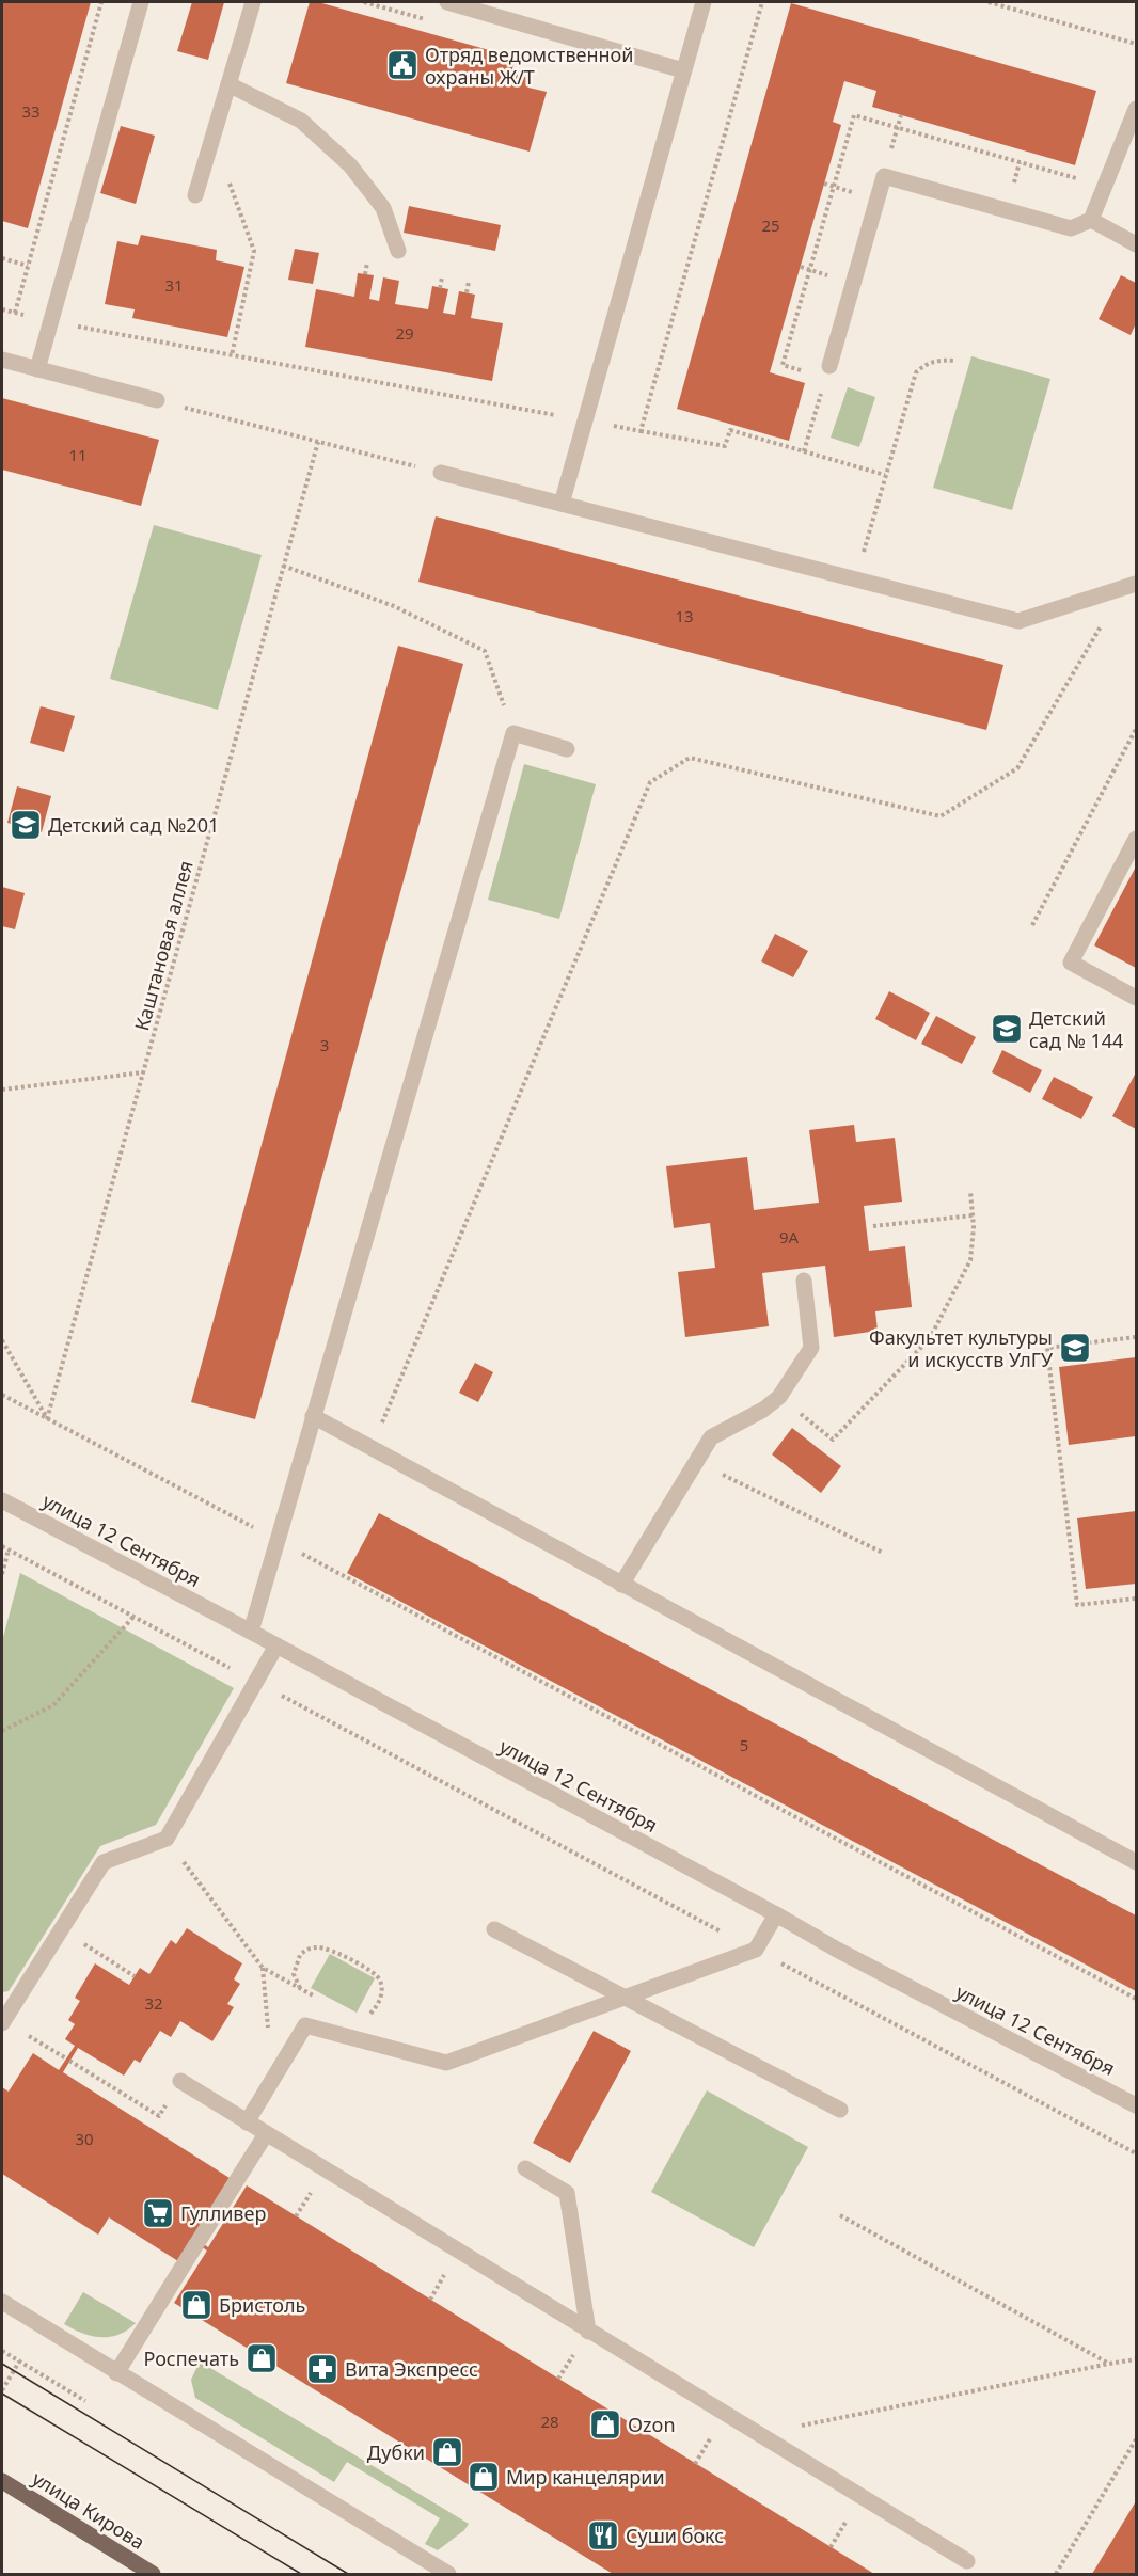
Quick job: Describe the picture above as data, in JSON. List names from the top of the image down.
{
  "streets": {
    "main road": ["улица Кирова"],
    "street": ["улица 12 Сентября"],
    "path": ["Каштановая аллея"]
  },
  "places": {
    "public building": ["Отряд ведомственной охраны Ж/Т"],
    "school or university": ["Детский сад №201", "Детский сад № 144", "Факультет культуры и искусств УлГУ"],
    "supermarket": ["Гулливер"],
    "shop": [
      "Бристоль",
      "Роспечать",
      "Ozon",
      "Дубки",
      "Мир канцелярии"
    ],
    "pharmacy": ["Вита Экспресс"],
    "restaurant": ["Суши бокс"]
  },
  "house_numbers": [
    "33",
    "25",
    "31",
    "29",
    "11",
    "13",
    "3",
    "9А",
    "5",
    "32",
    "30",
    "28"
  ]
}
